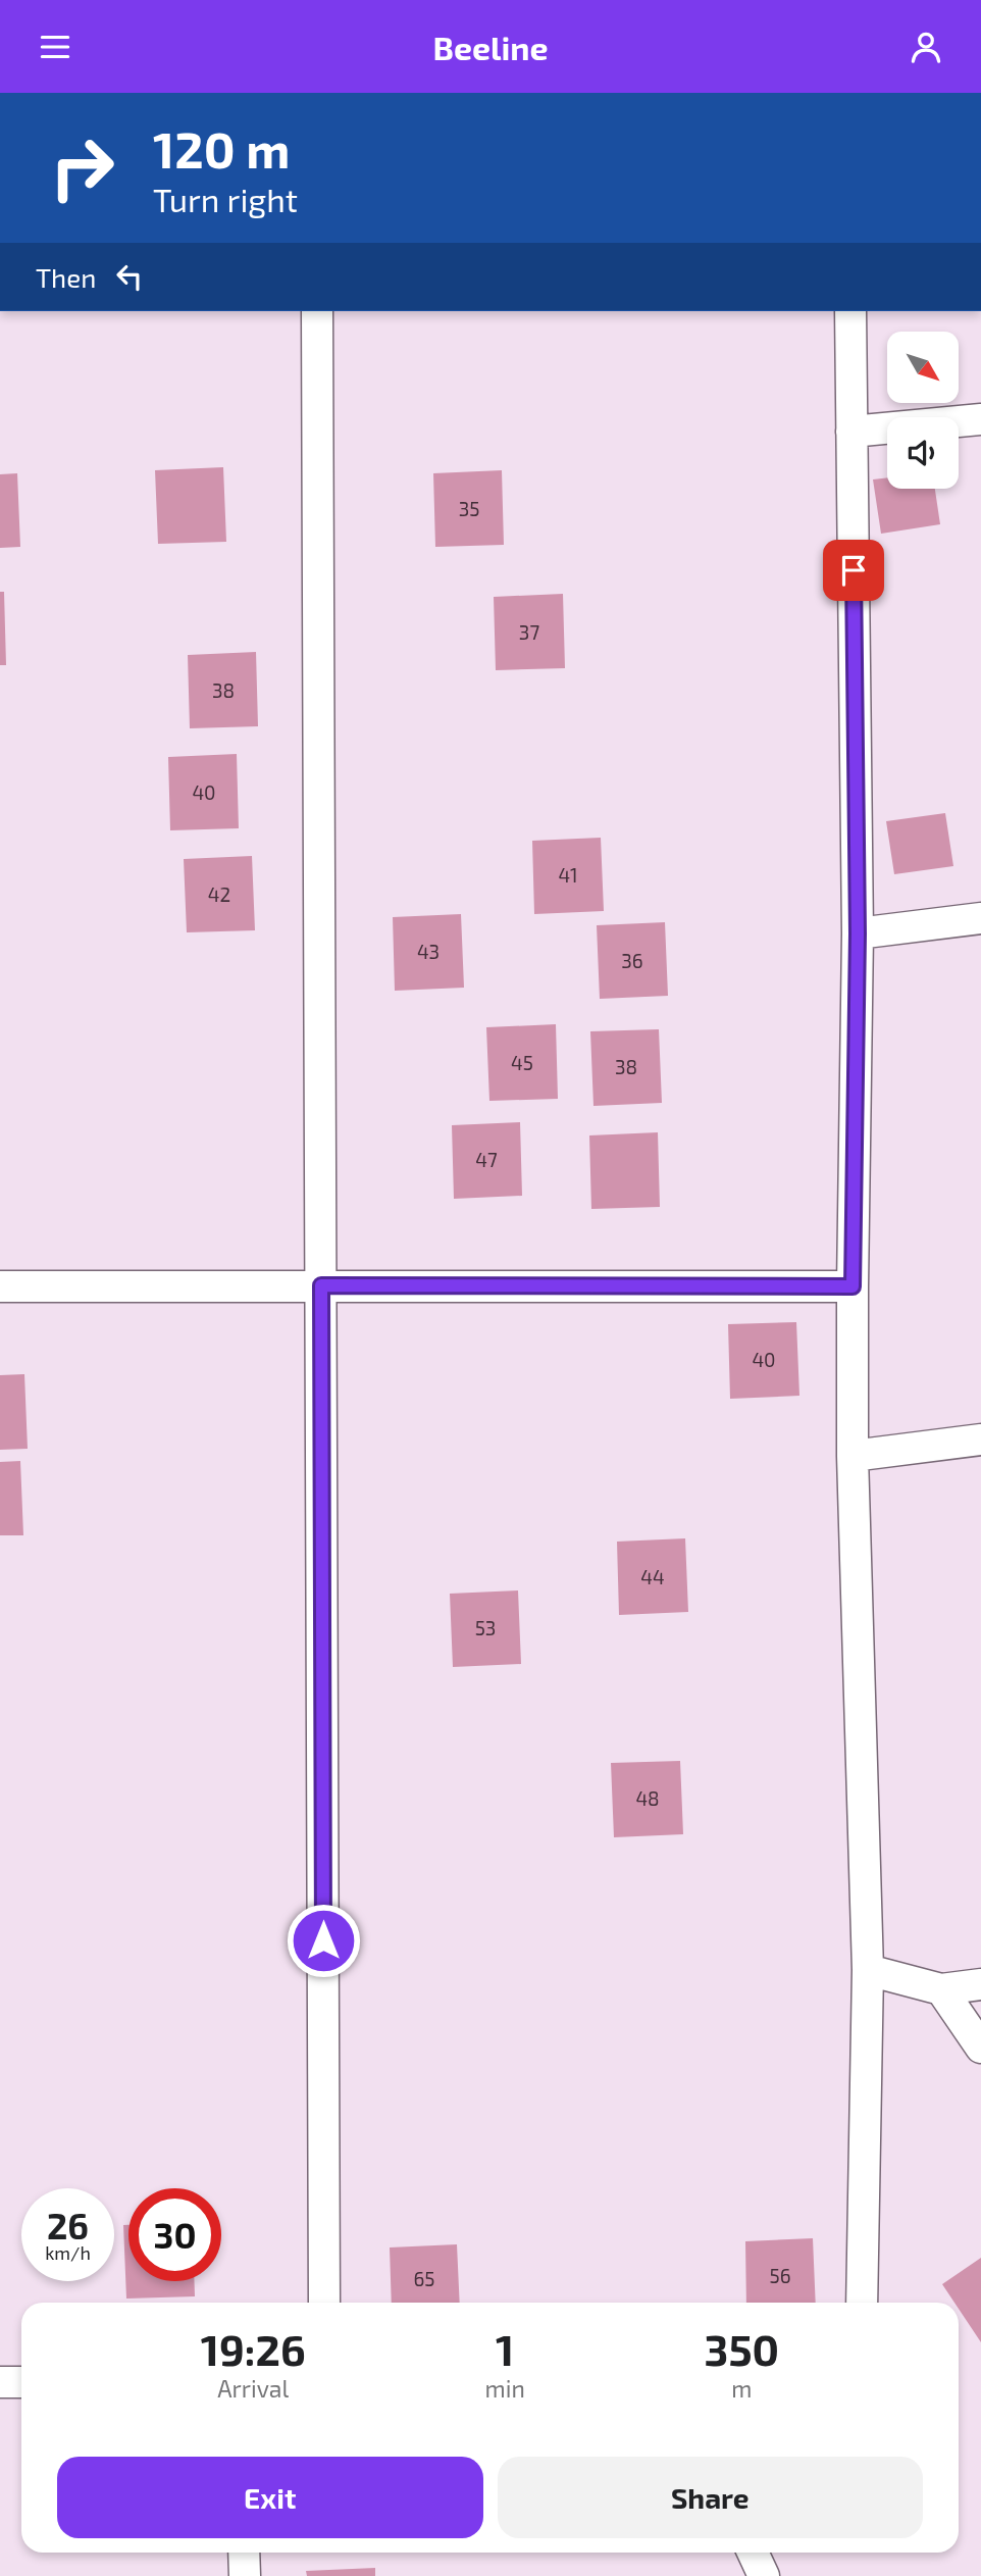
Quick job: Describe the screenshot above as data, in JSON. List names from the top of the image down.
{
  "house_numbers": [
    "35",
    "37",
    "38",
    "40",
    "41",
    "42",
    "43",
    "36",
    "45",
    "38",
    "47",
    "40",
    "44",
    "53",
    "48",
    "56",
    "65"
  ],
  "north": "bottom right",
  "page": {
    "header": "Beeline",
    "turn": ["120 m", "Turn right"],
    "then": "Then",
    "speed": "26 km/h",
    "limit": "30",
    "eta": [
      "19:26",
      "Arrival",
      "1",
      "min",
      "350",
      "m"
    ],
    "buttons": ["Exit", "Share"]
  }
}
